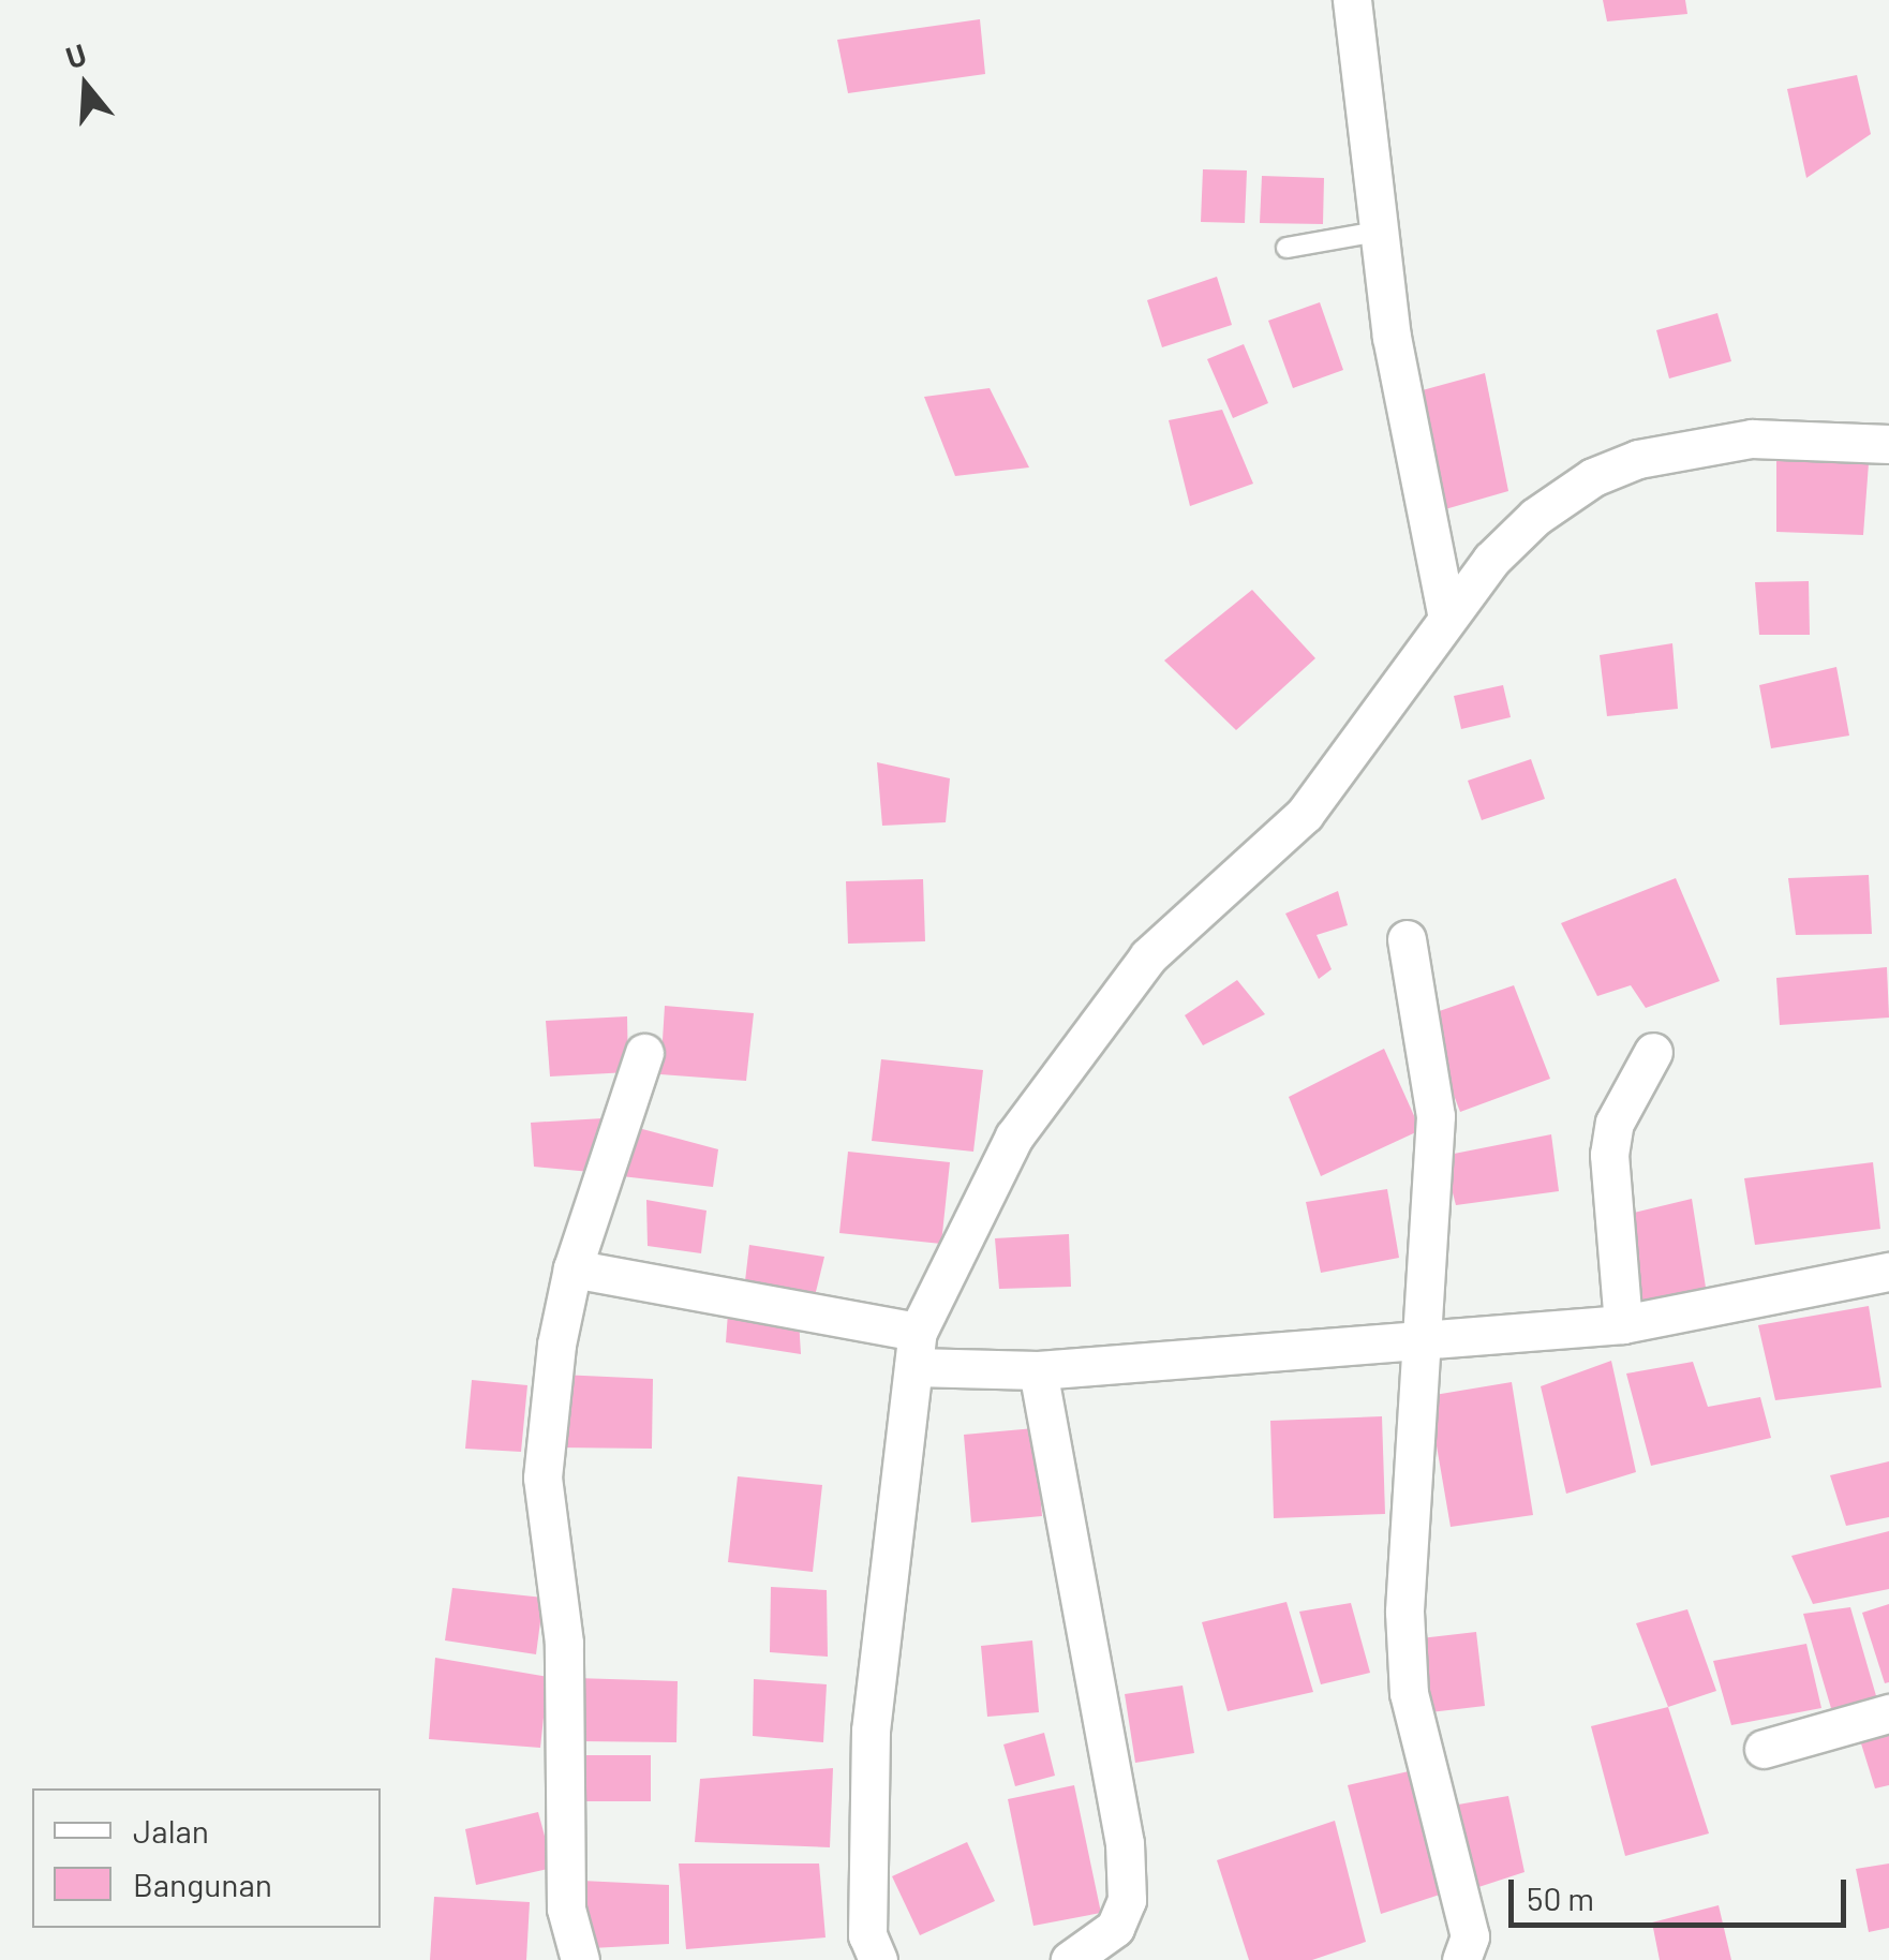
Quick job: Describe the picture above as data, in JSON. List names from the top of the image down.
{
  "legend": ["Jalan", "Bangunan"],
  "scale_bar": "50 m",
  "north": "top"
}
